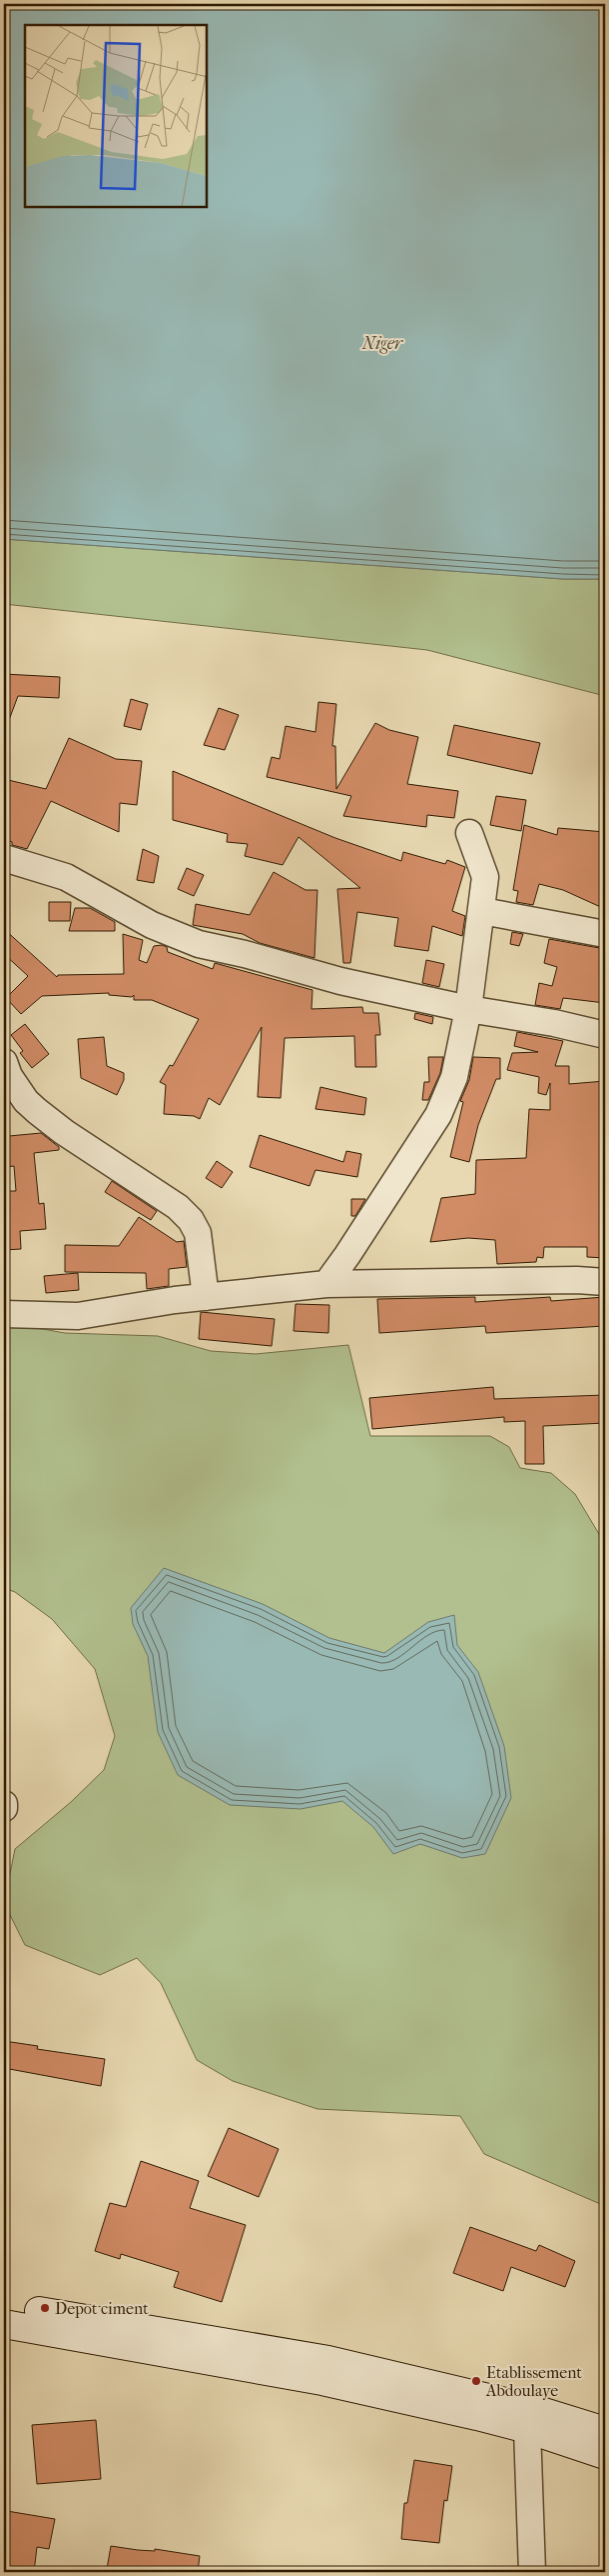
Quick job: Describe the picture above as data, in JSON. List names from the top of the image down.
{
  "water": ["Niger"],
  "places": ["Depot ciment", "Etablissement Abdoulaye"]
}
